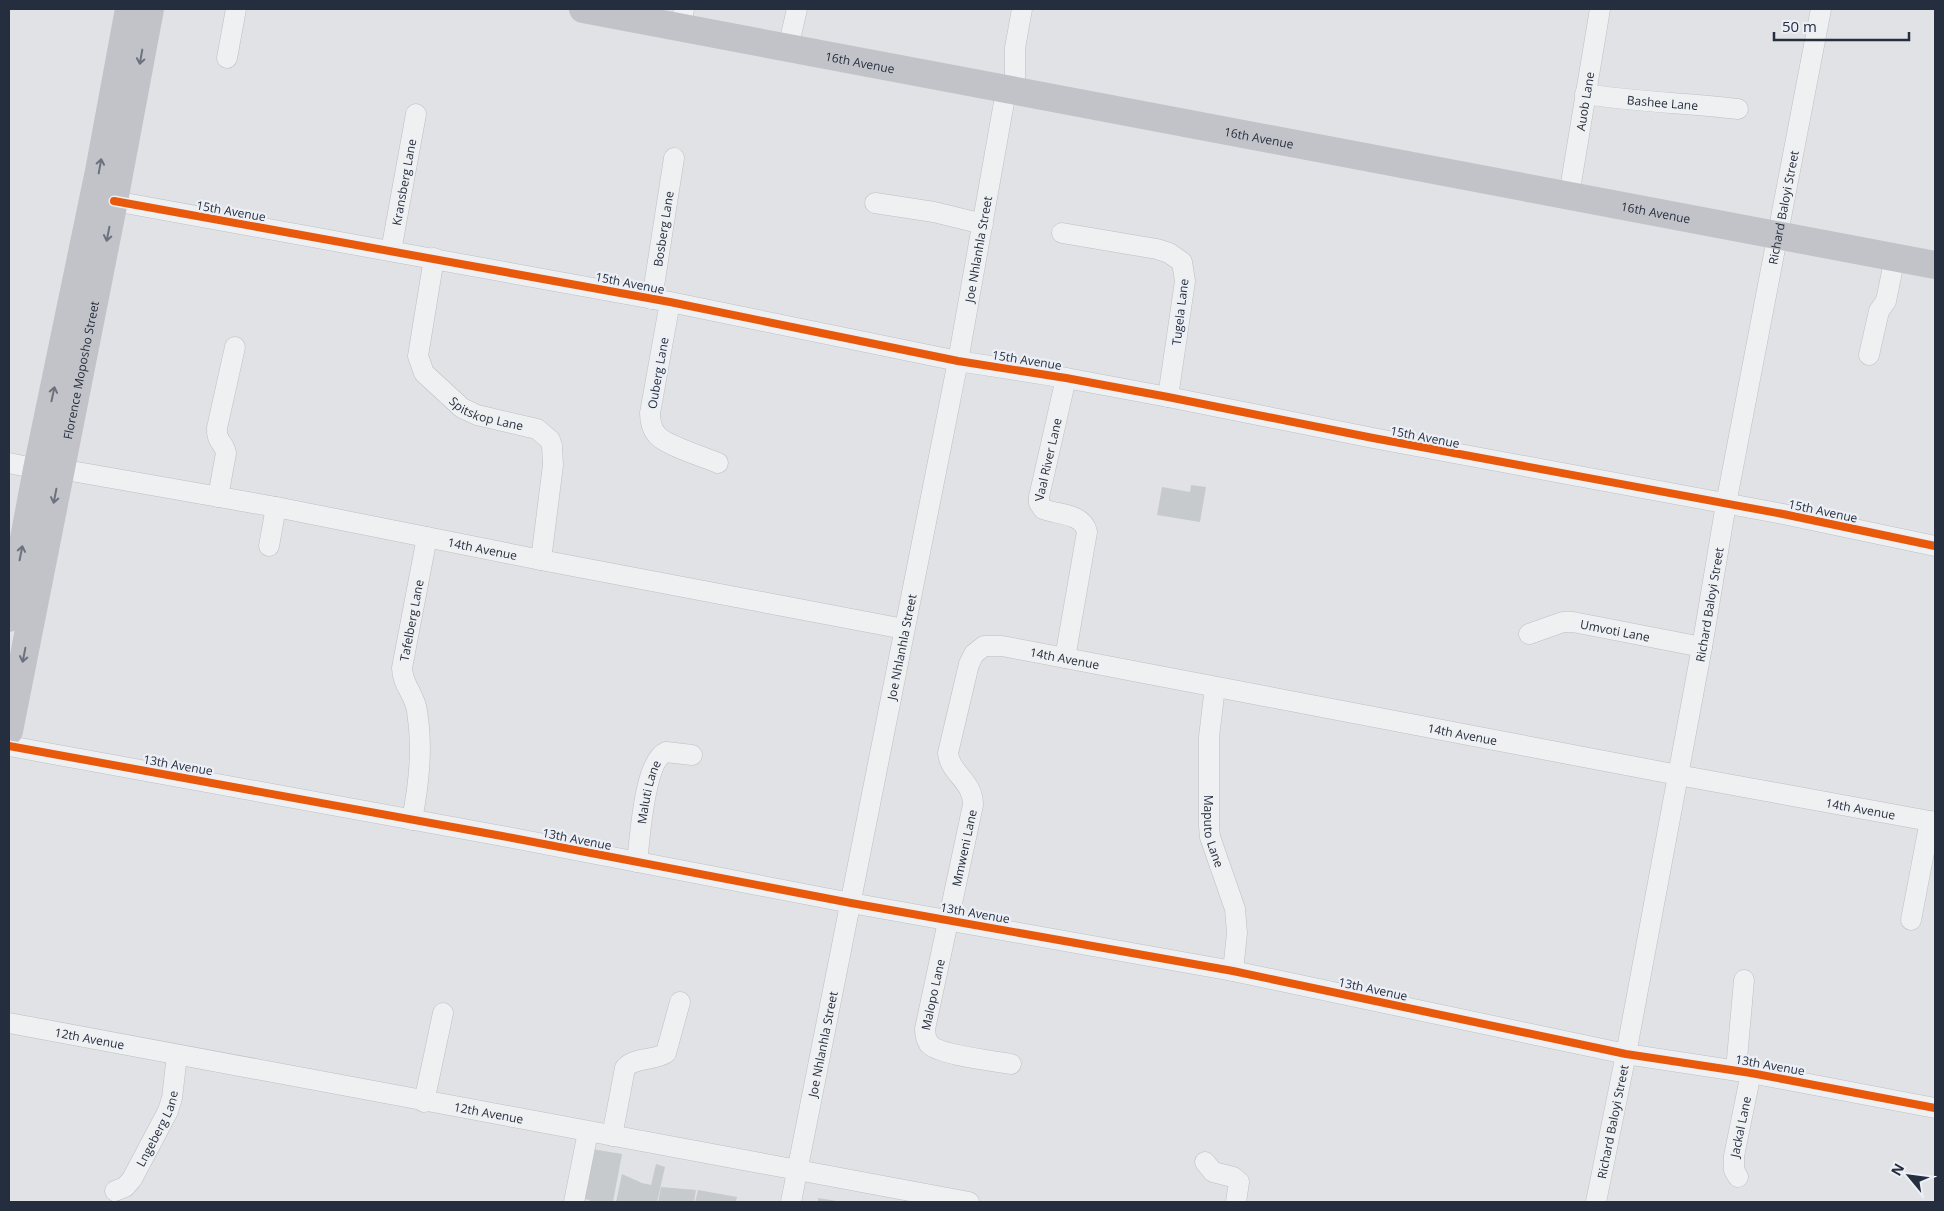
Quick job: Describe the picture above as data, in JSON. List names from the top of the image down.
{
  "streets": {
    "street": [
      "16th Avenue",
      "Auob Lane",
      "Bashee Lane",
      "Kransberg Lane",
      "Richard Baloyi Street",
      "15th Avenue",
      "Bosberg Lane",
      "Joe Nhlanhla Street",
      "Tugela Lane",
      "Florence Moposho Street",
      "Ouberg Lane",
      "Spitskop Lane",
      "Vaal River Lane",
      "14th Avenue",
      "Tafelberg Lane",
      "Umvoti Lane",
      "13th Avenue",
      "Maluti Lane",
      "Maputo Lane",
      "Mmweni Lane",
      "Malopo Lane",
      "12th Avenue",
      "Jackal Lane",
      "Lngeberg Lane"
    ]
  },
  "crossings": [
    ["16th Avenue", "Auob Lane"],
    ["16th Avenue", "Richard Baloyi Street"],
    ["16th Avenue", "Joe Nhlanhla Street"],
    ["Auob Lane", "Bashee Lane"],
    ["Kransberg Lane", "15th Avenue"],
    ["Richard Baloyi Street", "15th Avenue"],
    ["Richard Baloyi Street", "14th Avenue"],
    ["Richard Baloyi Street", "Umvoti Lane"],
    ["Richard Baloyi Street", "13th Avenue"],
    ["15th Avenue", "Bosberg Lane"],
    ["15th Avenue", "Joe Nhlanhla Street"],
    ["15th Avenue", "Tugela Lane"],
    ["15th Avenue", "Florence Moposho Street"],
    ["15th Avenue", "Ouberg Lane"],
    ["15th Avenue", "Spitskop Lane"],
    ["15th Avenue", "Vaal River Lane"],
    ["Bosberg Lane", "Ouberg Lane"],
    ["Joe Nhlanhla Street", "14th Avenue"],
    ["Joe Nhlanhla Street", "13th Avenue"],
    ["Joe Nhlanhla Street", "12th Avenue"],
    ["Florence Moposho Street", "14th Avenue"],
    ["Spitskop Lane", "14th Avenue"],
    ["Vaal River Lane", "14th Avenue"],
    ["14th Avenue", "Tafelberg Lane"],
    ["14th Avenue", "Maputo Lane"],
    ["14th Avenue", "Mmweni Lane"],
    ["Tafelberg Lane", "13th Avenue"],
    ["13th Avenue", "Maluti Lane"],
    ["13th Avenue", "Maputo Lane"],
    ["13th Avenue", "Mmweni Lane"],
    ["13th Avenue", "Malopo Lane"],
    ["13th Avenue", "Jackal Lane"],
    ["Mmweni Lane", "Malopo Lane"],
    ["12th Avenue", "Lngeberg Lane"]
  ],
  "scale_bar": "50 m",
  "north": "top left"
}
